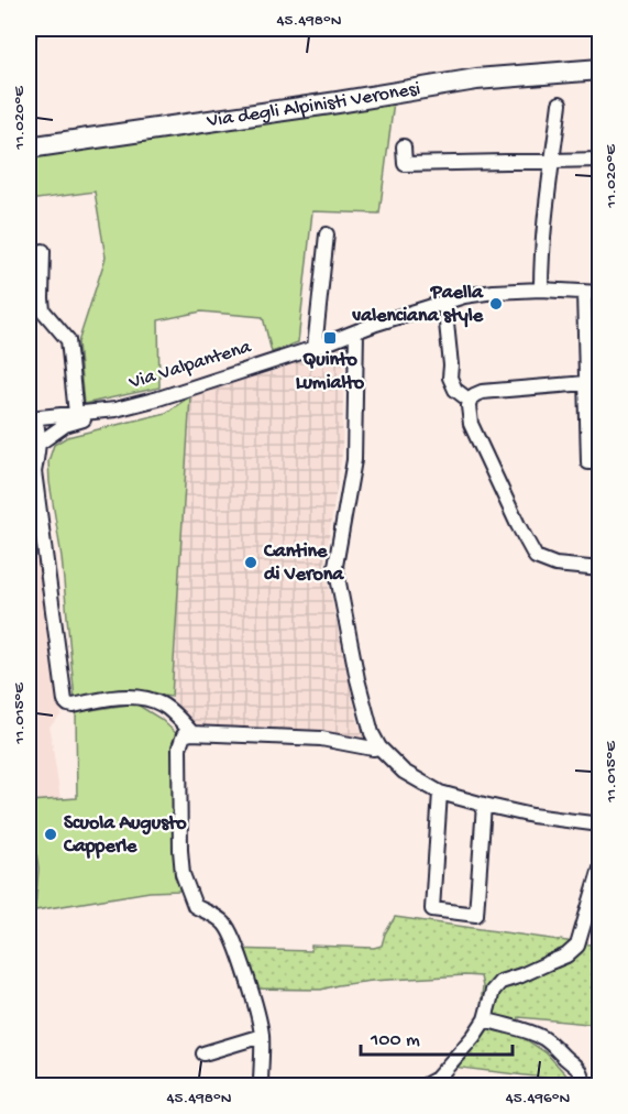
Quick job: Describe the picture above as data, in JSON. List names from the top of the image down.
{
  "streets": {
    "highway": ["Via degli Alpinisti Veronesi"],
    "street": ["Via Valpantena"]
  },
  "places": {
    "other": ["Paella valenciana style", "Cantine di Verona", "Scuola Augusto Capperle"],
    "transit": ["Quinto Lumialto"]
  },
  "scale_bar": "100 m",
  "coordinates": [
    "45.498°N",
    "11.020°E",
    "11.015°E",
    "45.496°N"
  ]
}
